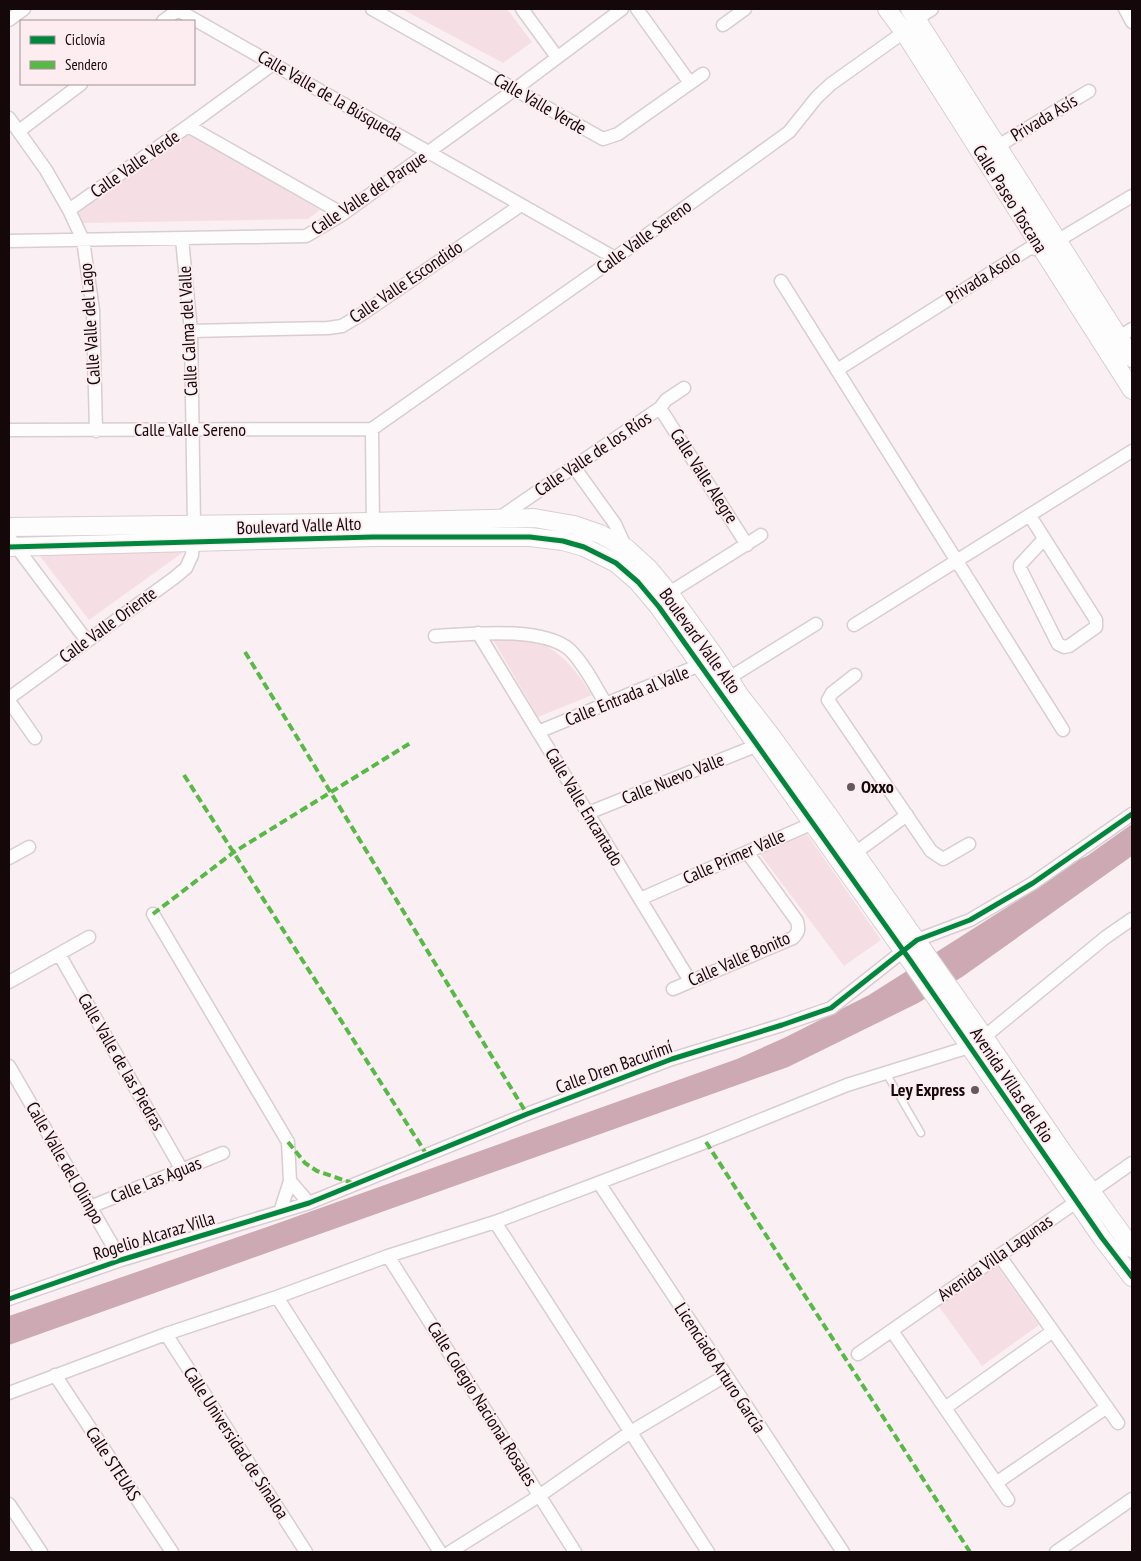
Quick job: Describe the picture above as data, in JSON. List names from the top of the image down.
{
  "streets": {
    "street": [
      "Calle Valle de la Búsqueda",
      "Calle Valle Verde",
      "Privada Asís",
      "Calle Valle del Parque",
      "Calle Paseo Toscana",
      "Calle Valle Sereno",
      "Privada Asolo",
      "Calle Valle Escondido",
      "Calle Valle del Lago",
      "Calle Calma del Valle",
      "Calle Valle de los Ríos",
      "Calle Valle Alegre",
      "Boulevard Valle Alto",
      "Calle Valle Oriente",
      "Calle Entrada al Valle",
      "Calle Nuevo Valle",
      "Calle Valle Encantado",
      "Calle Primer Valle",
      "Calle Valle Bonito",
      "Calle Valle de las Piedras",
      "Calle Dren Bacurimí",
      "Avenida Villas del Rio",
      "Calle Valle del Olimpo",
      "Calle Las Aguas",
      "Rogelio Alcaraz Villa",
      "Avenida Villa Lagunas",
      "Licenciado Arturo García",
      "Calle Colegio Nacional Rosales",
      "Calle Universidad de Sinaloa",
      "Calle STEUAS"
    ]
  },
  "crossings": [
    ["Calle Valle de la Búsqueda", "Calle Valle Verde"],
    ["Calle Valle de la Búsqueda", "Calle Valle del Parque"],
    ["Calle Valle de la Búsqueda", "Calle Valle Sereno"],
    ["Calle Valle de la Búsqueda", "Calle Valle Escondido"],
    ["Calle Valle Verde", "Calle Valle del Parque"],
    ["Calle Valle Verde", "Calle Valle del Lago"],
    ["Privada Asís", "Calle Paseo Toscana"],
    ["Calle Valle del Parque", "Calle Valle del Lago"],
    ["Calle Valle del Parque", "Calle Calma del Valle"],
    ["Calle Paseo Toscana", "Calle Valle Sereno"],
    ["Calle Paseo Toscana", "Privada Asolo"],
    ["Calle Valle Sereno", "Calle Valle del Lago"],
    ["Calle Valle Sereno", "Calle Calma del Valle"],
    ["Calle Valle Escondido", "Calle Calma del Valle"],
    ["Calle Calma del Valle", "Boulevard Valle Alto"],
    ["Calle Calma del Valle", "Calle Valle Oriente"],
    ["Calle Valle de los Ríos", "Calle Valle Alegre"],
    ["Calle Valle de los Ríos", "Boulevard Valle Alto"],
    ["Boulevard Valle Alto", "Calle Valle Oriente"],
    ["Boulevard Valle Alto", "Calle Entrada al Valle"],
    ["Boulevard Valle Alto", "Calle Nuevo Valle"],
    ["Boulevard Valle Alto", "Calle Primer Valle"],
    ["Boulevard Valle Alto", "Calle Dren Bacurimí"],
    ["Boulevard Valle Alto", "Avenida Villas del Rio"],
    ["Calle Entrada al Valle", "Calle Valle Encantado"],
    ["Calle Nuevo Valle", "Calle Valle Encantado"],
    ["Calle Valle Encantado", "Calle Primer Valle"],
    ["Calle Valle Encantado", "Calle Valle Bonito"],
    ["Calle Primer Valle", "Calle Valle Bonito"],
    ["Calle Valle de las Piedras", "Calle Las Aguas"],
    ["Calle Dren Bacurimí", "Rogelio Alcaraz Villa"],
    ["Avenida Villas del Rio", "Avenida Villa Lagunas"],
    ["Calle Valle del Olimpo", "Calle Las Aguas"],
    ["Calle Valle del Olimpo", "Rogelio Alcaraz Villa"]
  ],
  "places": ["Oxxo", "Ley Express"],
  "legend": ["Ciclovía", "Sendero"]
}
